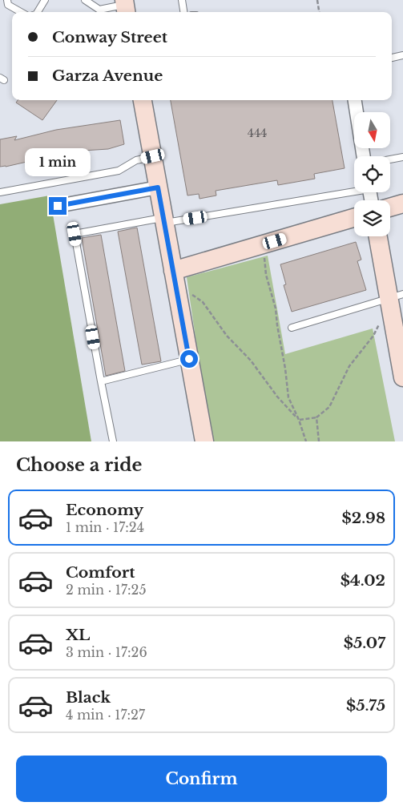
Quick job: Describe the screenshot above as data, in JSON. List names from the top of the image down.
{
  "house_numbers": ["444"],
  "north": "bottom",
  "page": {
    "banner": ["Conway Street", "Garza Avenue"],
    "bubble": "1 min",
    "heading": "Choose a ride",
    "list": [
      {
        "name": "Economy",
        "note": "1 min · 17:24",
        "value": "$2.98"
      },
      {
        "name": "Comfort",
        "note": "2 min · 17:25",
        "value": "$4.02"
      },
      {
        "name": "XL",
        "note": "3 min · 17:26",
        "value": "$5.07"
      },
      {
        "name": "Black",
        "note": "4 min · 17:27",
        "value": "$5.75"
      }
    ],
    "buttons": "Confirm"
  }
}
